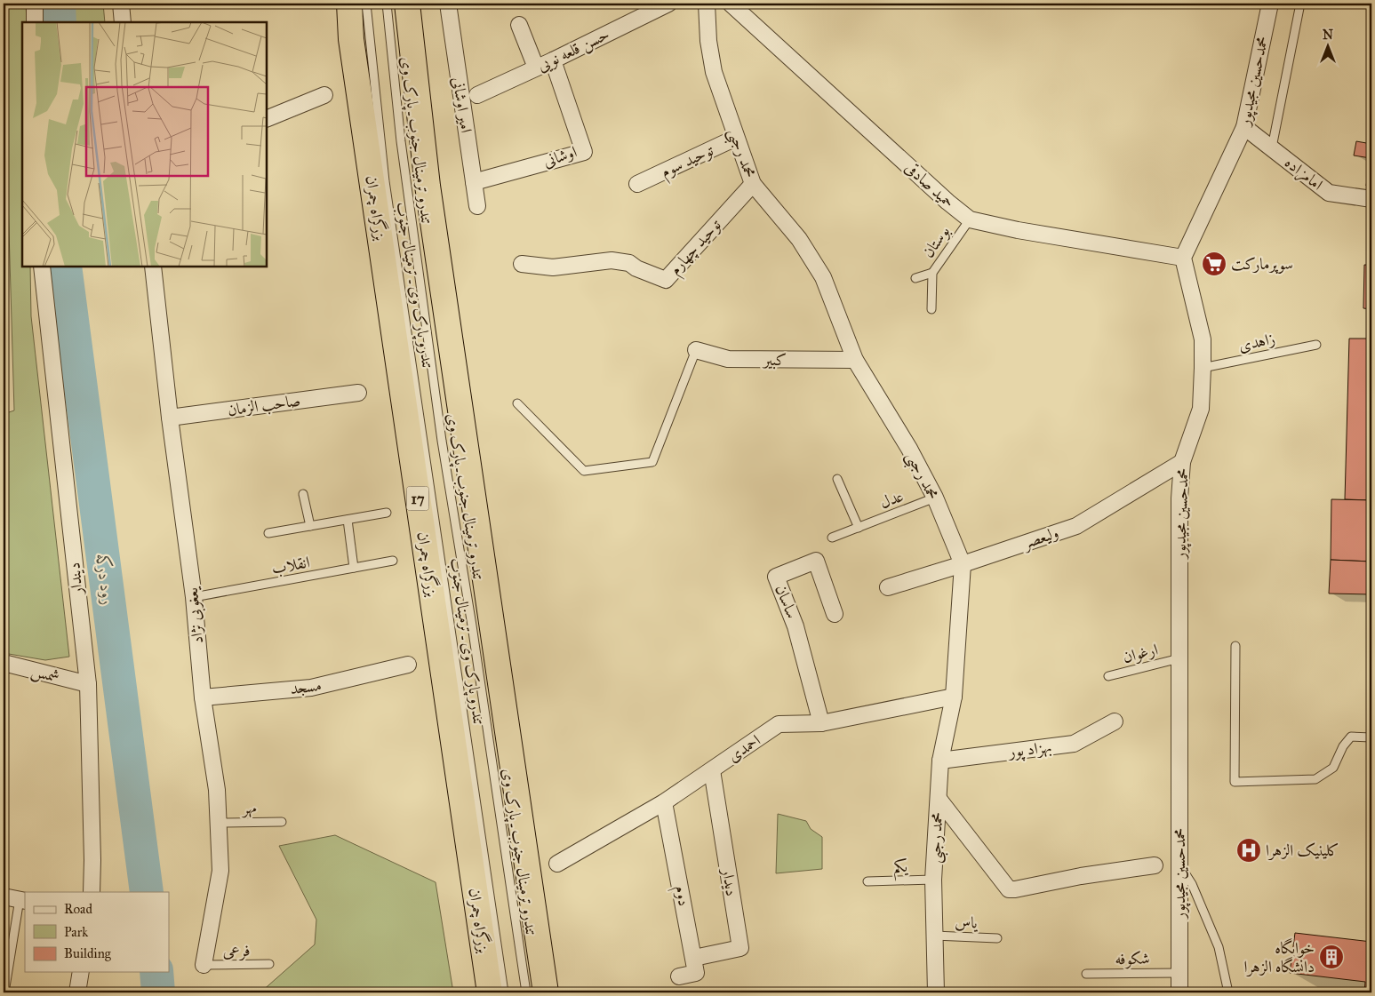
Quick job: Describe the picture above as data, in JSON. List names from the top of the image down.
{
  "streets": {
    "highway": ["بزرگراه چمران", "17"],
    "street": [
      "حسن قلعه نویی",
      "محمدحسین مجیدپور",
      "امیر اوشانی",
      "محمد رجبی",
      "اوشانی",
      "توحید سوم",
      "امامزاده",
      "حمید صادقی",
      "توحید چهارم",
      "کبیر",
      "صاحب الزمان",
      "ولیعصر",
      "دیندار",
      "ساسان",
      "یعغوبی نژاد",
      "شمس",
      "مسجد",
      "احمدی",
      "بهزاد پور",
      "دیدار",
      "دوم"
    ],
    "lane": [
      "تندرو ترمینال جنوب ـ پارک وی",
      "بوستان",
      "تندرو پارک وی ـ ترمینال جنوب",
      "زاهدی",
      "عدل",
      "انقلاب",
      "ارغوان",
      "مهر",
      "یکم",
      "یاس",
      "فرعی",
      "شکوفه"
    ]
  },
  "crossings": [
    ["حسن قلعه نویی", "اوشانی"],
    ["محمدحسین مجیدپور", "امامزاده"],
    ["محمدحسین مجیدپور", "حمید صادقی"],
    ["محمدحسین مجیدپور", "زاهدی"],
    ["محمدحسین مجیدپور", "ولیعصر"],
    ["محمدحسین مجیدپور", "ارغوان"],
    ["محمدحسین مجیدپور", "شکوفه"],
    ["امیر اوشانی", "اوشانی"],
    ["محمد رجبی", "توحید سوم"],
    ["محمد رجبی", "توحید چهارم"],
    ["محمد رجبی", "کبیر"],
    ["محمد رجبی", "عدل"],
    ["محمد رجبی", "ولیعصر"],
    ["محمد رجبی", "احمدی"],
    ["محمد رجبی", "بهزاد پور"],
    ["محمد رجبی", "یکم"],
    ["محمد رجبی", "یاس"],
    ["حمید صادقی", "بوستان"],
    ["صاحب الزمان", "یعغوبی نژاد"],
    ["انقلاب", "یعغوبی نژاد"],
    ["دیندار", "شمس"],
    ["ساسان", "احمدی"],
    ["یعغوبی نژاد", "مسجد"],
    ["یعغوبی نژاد", "مهر"],
    ["یعغوبی نژاد", "فرعی"],
    ["احمدی", "دیدار"],
    ["احمدی", "دوم"],
    ["دیدار", "دوم"]
  ],
  "water": ["رود درکه"],
  "places": {
    "supermarket": ["سوپرمارکت"],
    "hospital": ["کلینیک الزهرا"],
    "building": ["خوابگاه دانشگاه الزهرا"]
  },
  "legend": ["Road", "Park", "Building"],
  "north": "top"
}
